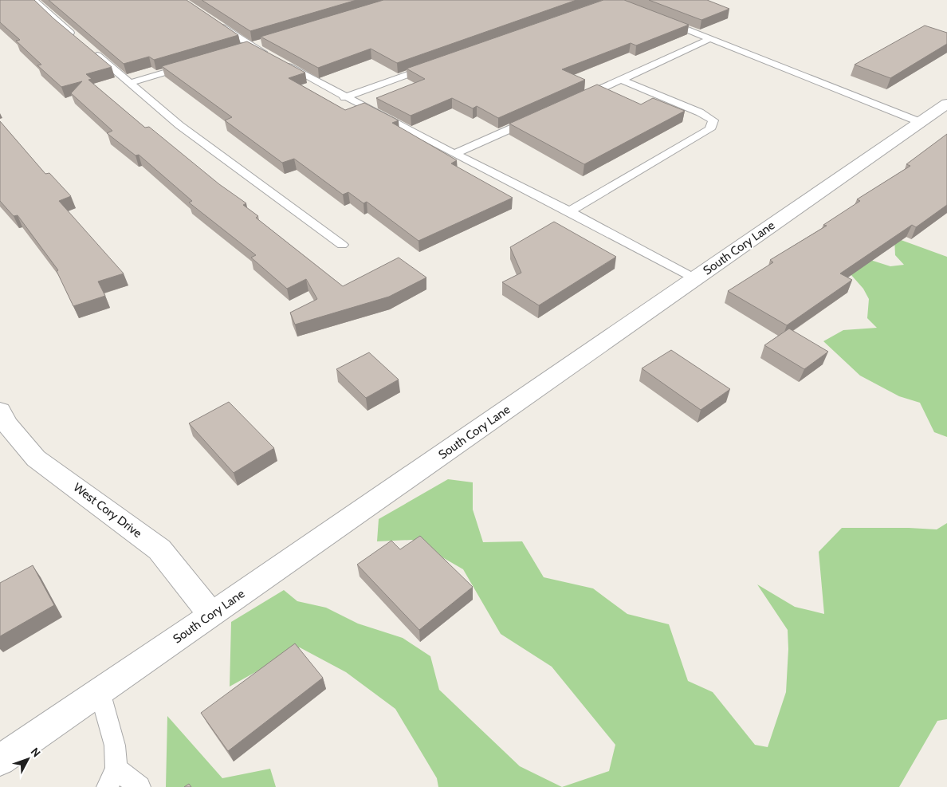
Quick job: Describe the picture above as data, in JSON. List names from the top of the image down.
{
  "streets": {
    "street": ["South Cory Lane", "West Cory Drive"]
  },
  "crossings": [
    ["South Cory Lane", "West Cory Drive"]
  ],
  "north": "top right"
}
